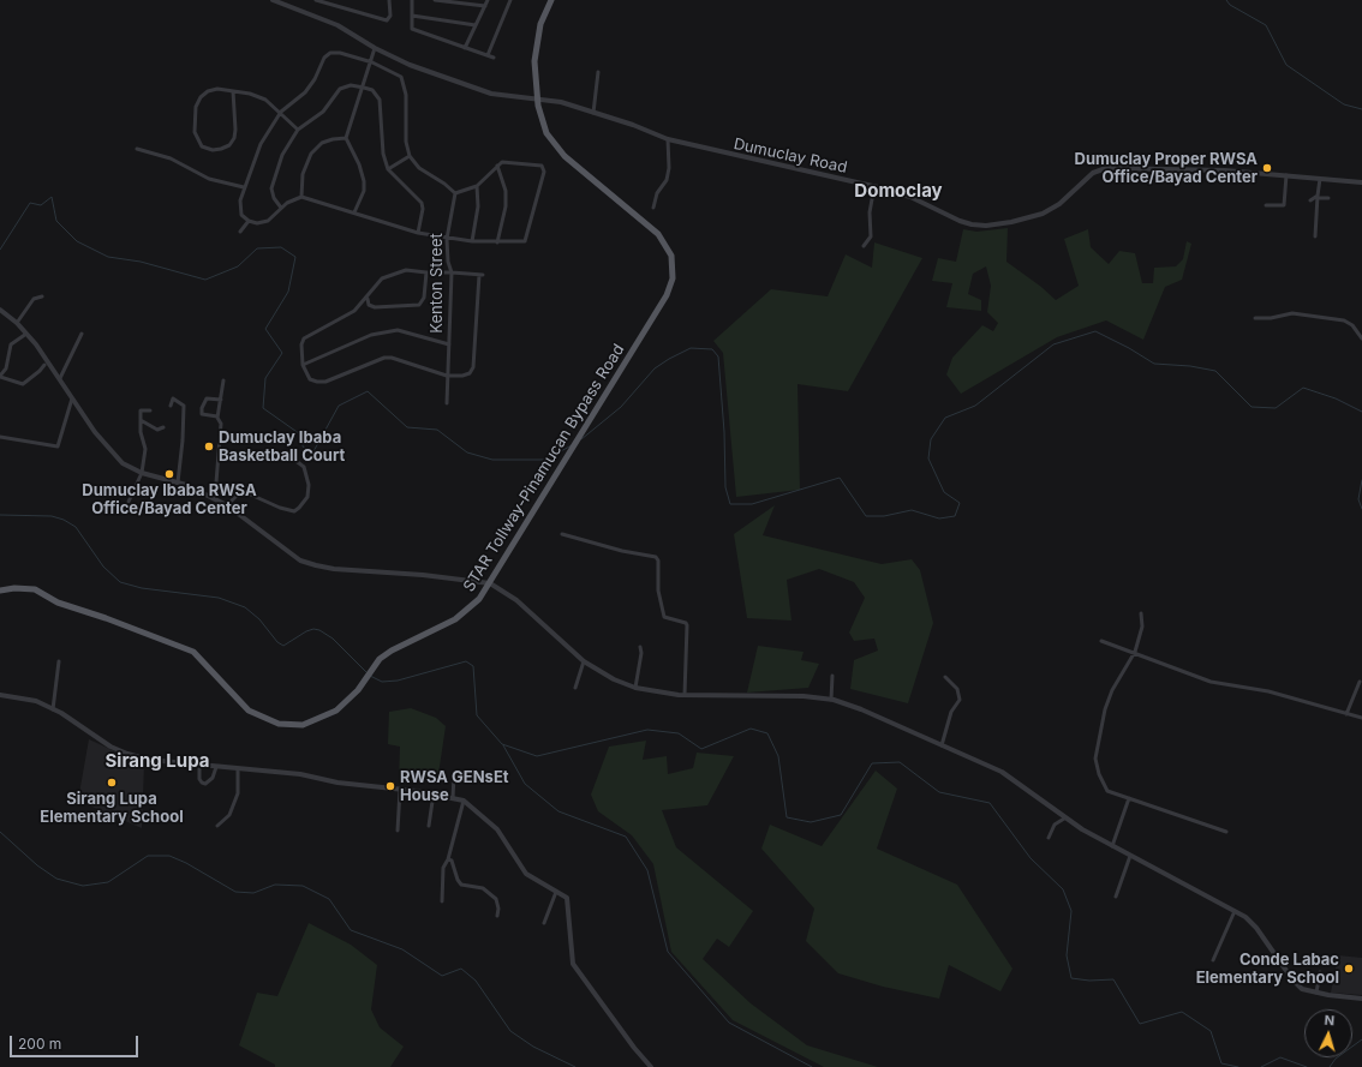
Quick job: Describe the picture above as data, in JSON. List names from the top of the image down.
{
  "streets": {
    "main road": ["STAR Tollway-Pinamucan Bypass Road"],
    "street": ["Dumuclay Road", "Kenton Street"]
  },
  "crossings": [
    ["Dumuclay Road", "STAR Tollway-Pinamucan Bypass Road"]
  ],
  "districts": ["Domoclay", "Sirang Lupa"],
  "places": [
    "Dumuclay Proper RWSA Office/Bayad Center",
    "Dumuclay Ibaba Basketball Court",
    "Dumuclay Ibaba RWSA Office/Bayad Center",
    "Sirang Lupa Elementary School",
    "RWSA GENsEt House",
    "Conde Labac Elementary School"
  ],
  "scale_bar": "200 m",
  "north": "top"
}
